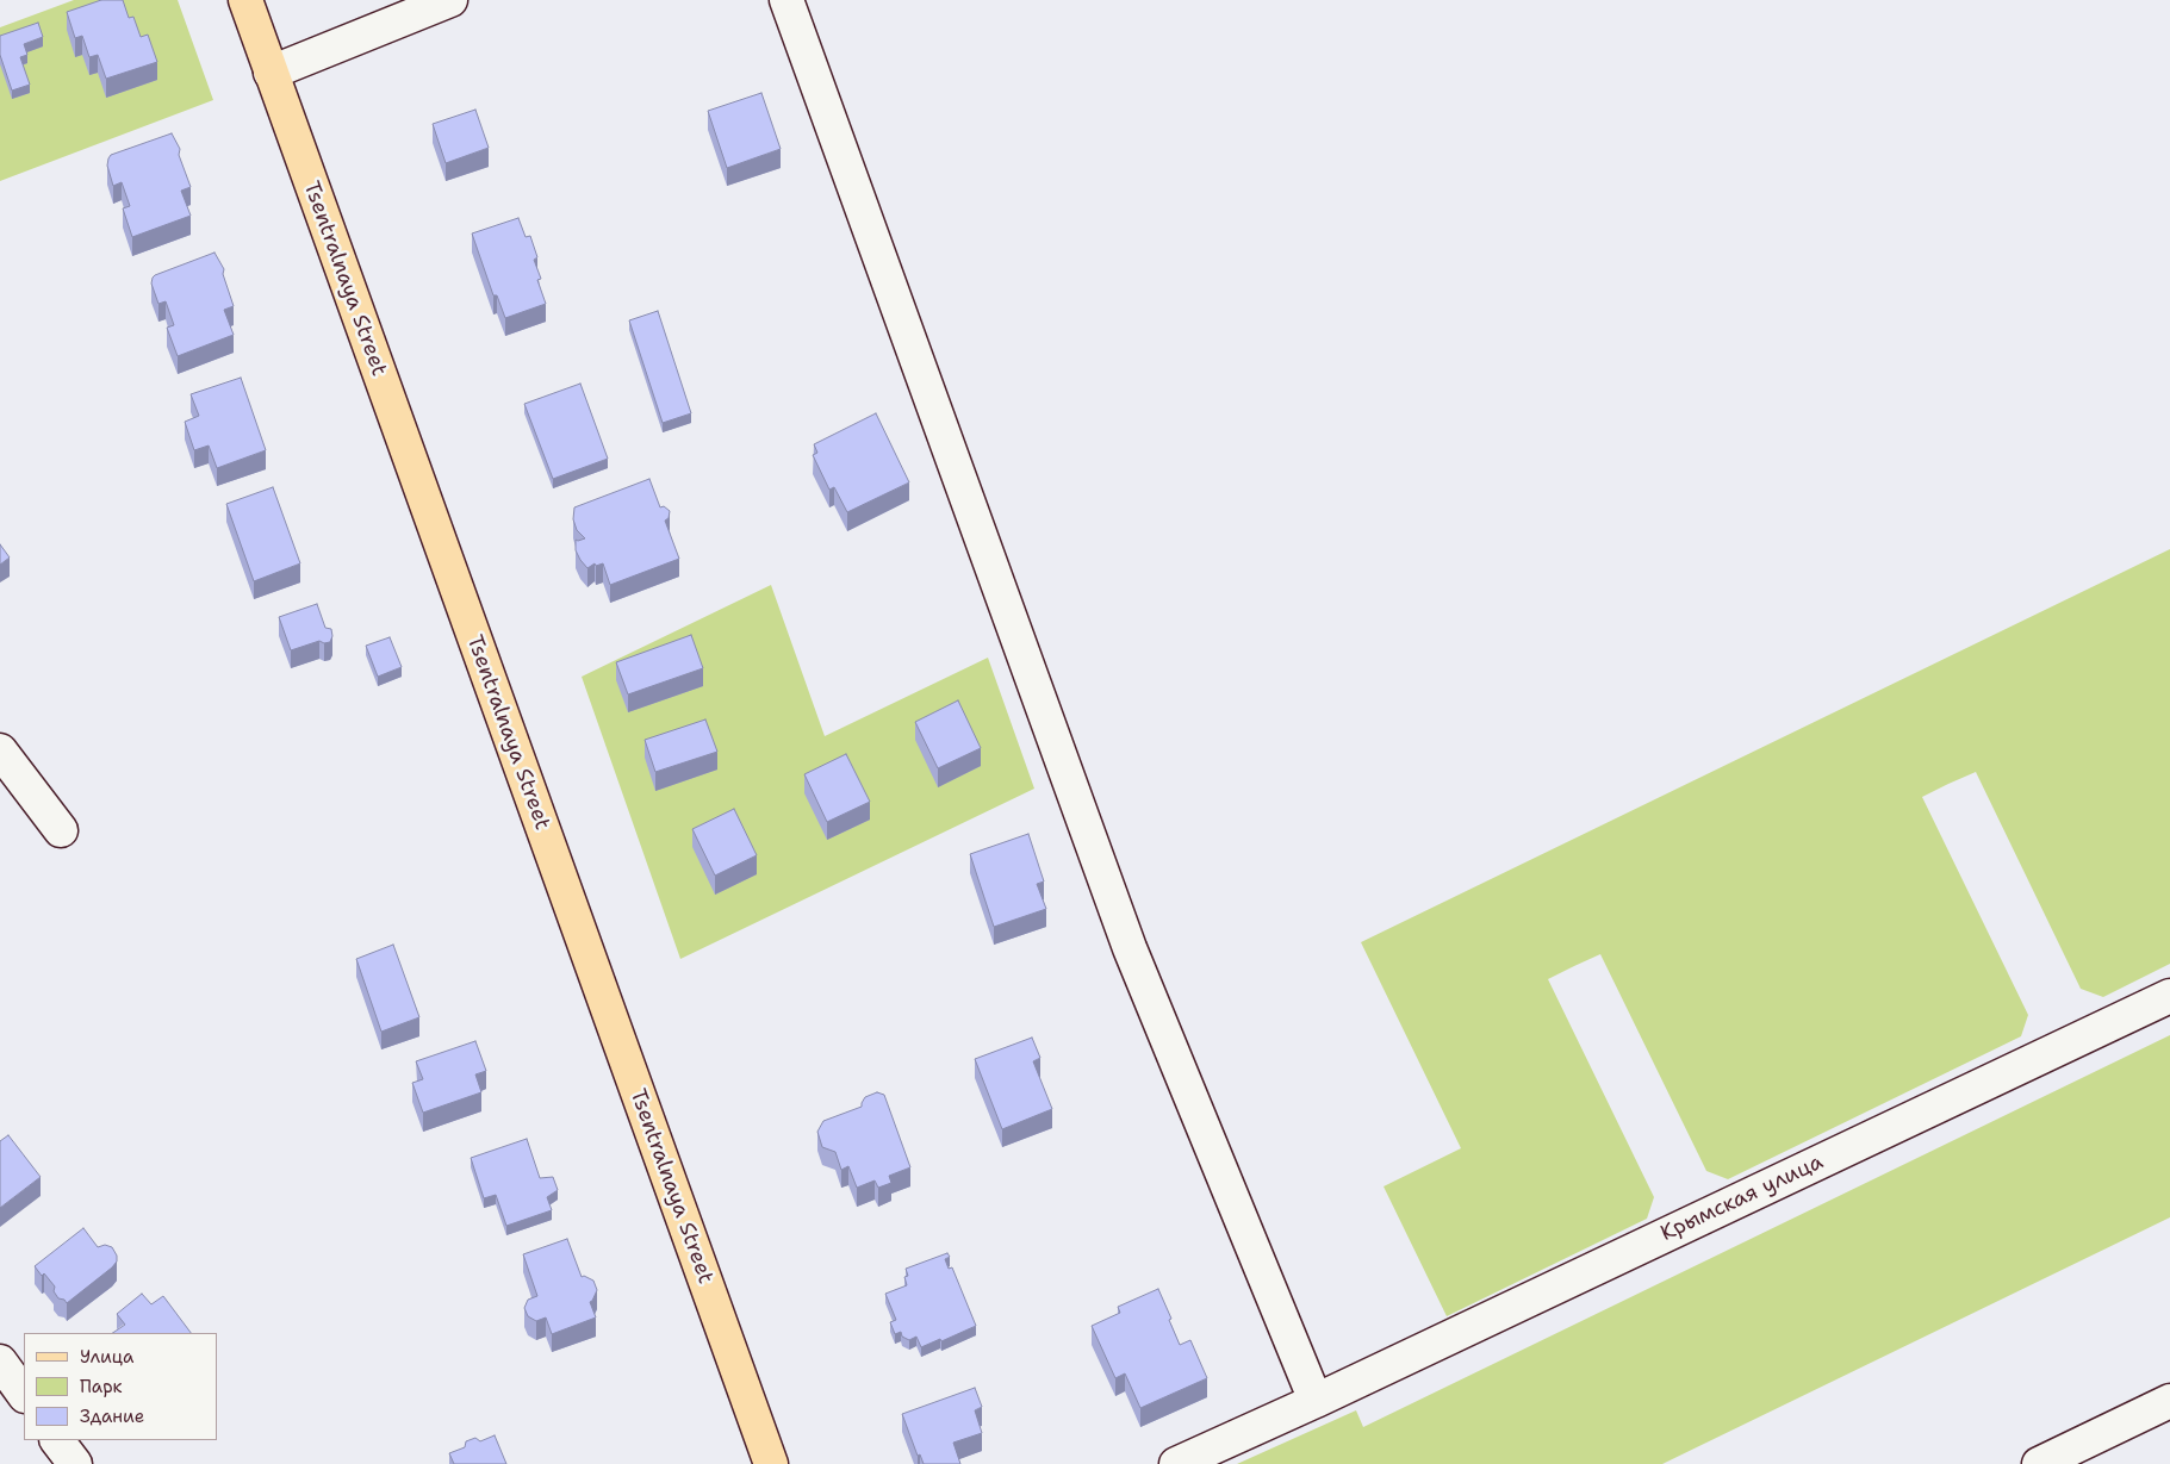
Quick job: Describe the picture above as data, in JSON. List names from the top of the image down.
{
  "streets": {
    "main road": ["Tsentralnaya Street"],
    "street": ["Крымская улица"]
  },
  "legend": ["Улица", "Парк", "Здание"]
}
